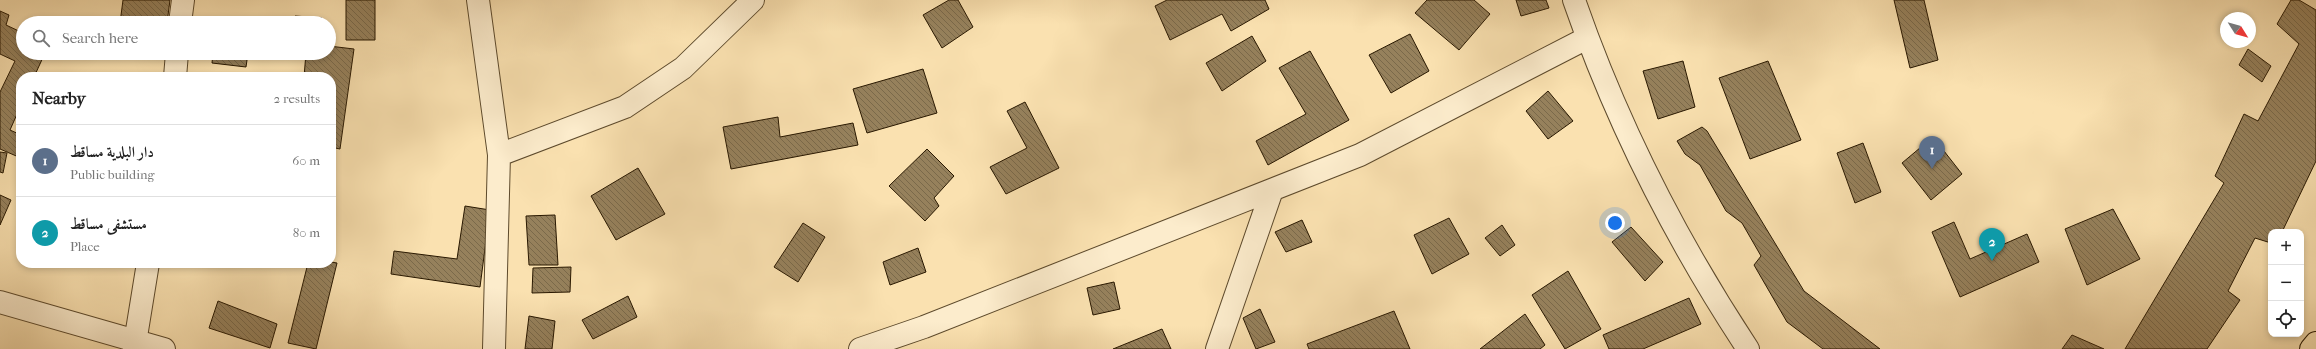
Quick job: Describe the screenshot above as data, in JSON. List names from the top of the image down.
{
  "north": "bottom right",
  "page": {
    "search": "Search here",
    "heading": ["Nearby", "2 results"],
    "list": [
      {
        "mark": "1",
        "name": "دار البلدية مساقط",
        "note": "Public building",
        "value": "60 m"
      },
      {
        "mark": "2",
        "name": "مستشفى مساقط",
        "note": "Place",
        "value": "80 m"
      }
    ],
    "pins": ["1", "2"],
    "map_buttons": ["+", "−"]
  }
}
